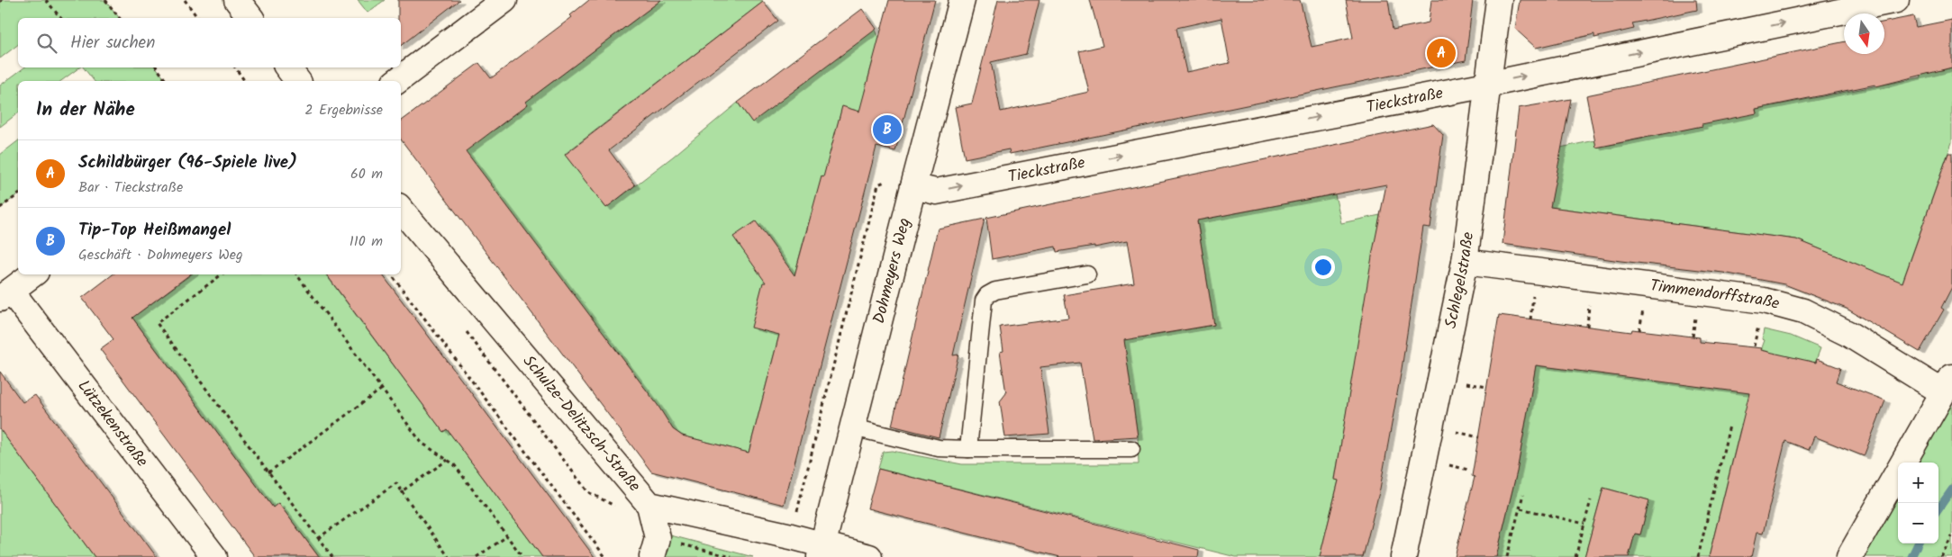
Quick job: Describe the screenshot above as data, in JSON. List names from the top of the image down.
{
  "streets": {
    "street": [
      "Tieckstraße",
      "Dohmeyers Weg",
      "Schlegelstraße",
      "Timmendorffstraße",
      "Lützekenstraße",
      "Schulze-Delitzsch-Straße"
    ]
  },
  "crossings": [
    ["Tieckstraße", "Dohmeyers Weg"],
    ["Tieckstraße", "Schlegelstraße"],
    ["Dohmeyers Weg", "Schulze-Delitzsch-Straße"],
    ["Schlegelstraße", "Timmendorffstraße"]
  ],
  "one_way": ["Tieckstraße"],
  "north": "bottom",
  "page": {
    "search": "Hier suchen",
    "pins": ["A", "B"],
    "heading": ["In der Nähe", "2 Ergebnisse"],
    "list": [
      {
        "mark": "A",
        "name": "Schildbürger (96-Spiele live)",
        "note": "Bar · Tieckstraße",
        "value": "60 m"
      },
      {
        "mark": "B",
        "name": "Tip-Top Heißmangel",
        "note": "Geschäft · Dohmeyers Weg",
        "value": "110 m"
      }
    ],
    "map_buttons": ["+", "−"]
  }
}
